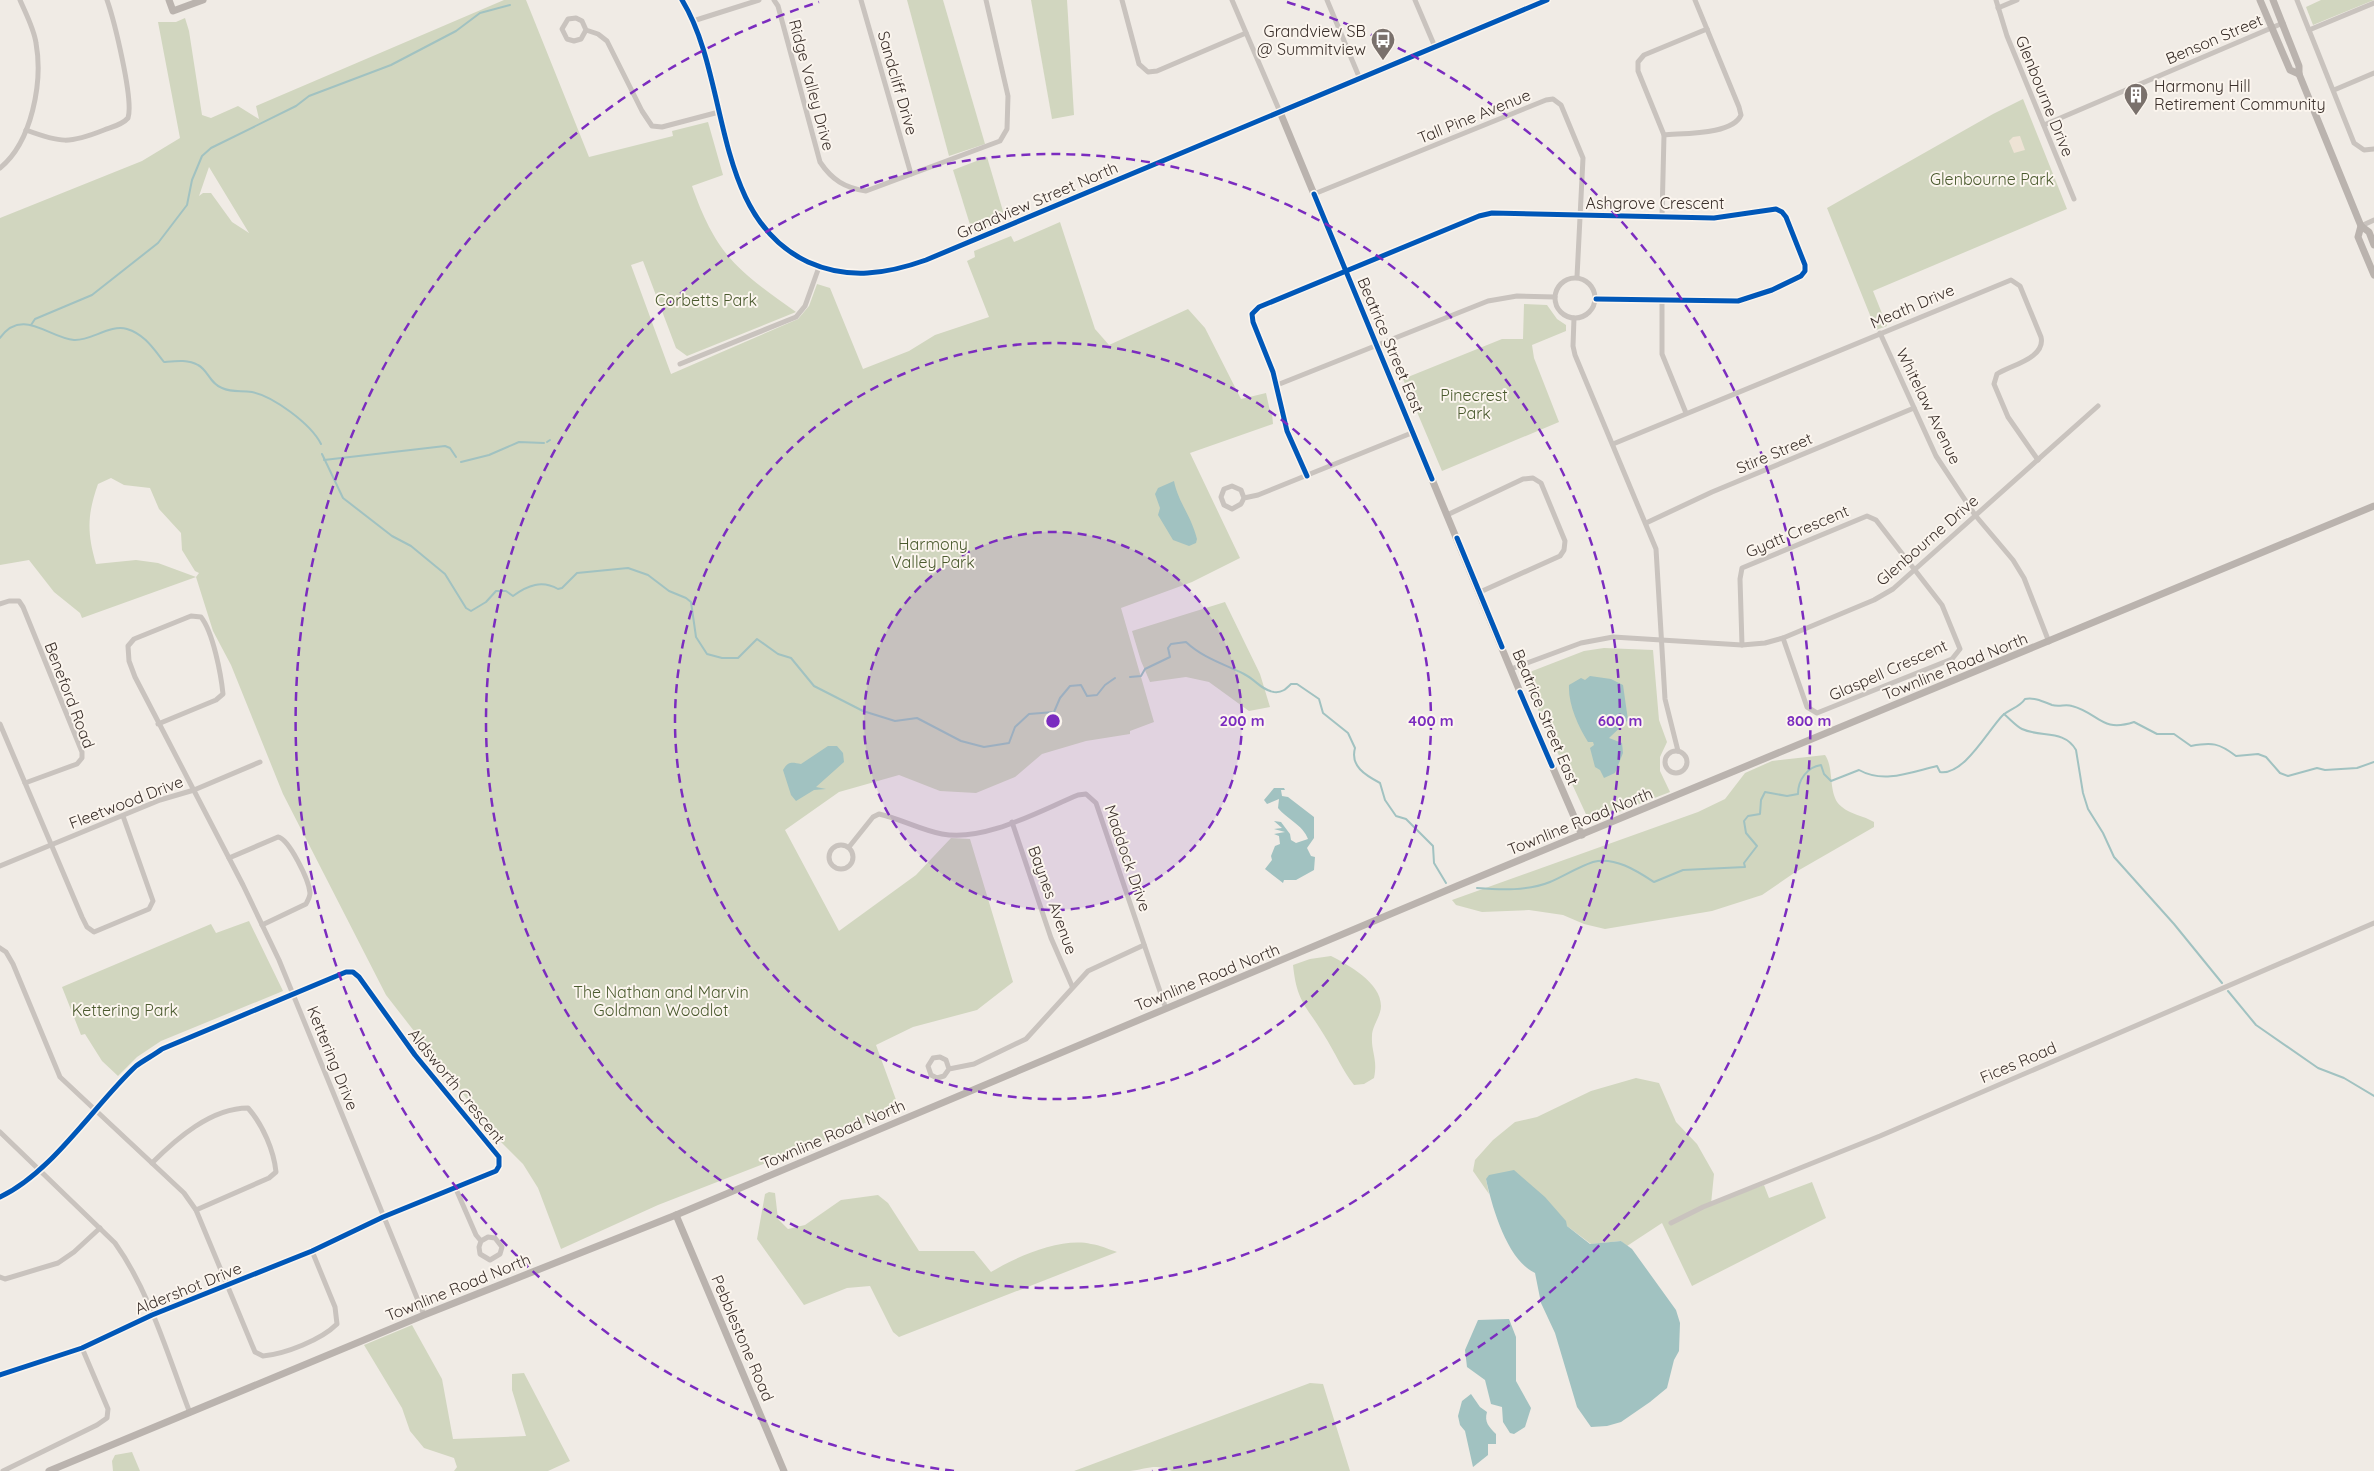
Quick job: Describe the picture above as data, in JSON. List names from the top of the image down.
{
  "streets": {
    "main road": [
      "Grandview Street North",
      "Beatrice Street East",
      "Townline Road North",
      "Pebblestone Road"
    ],
    "street": [
      "Benson Street",
      "Sandcliff Drive",
      "Ridge Valley Drive",
      "Glenbourne Drive",
      "Tall Pine Avenue",
      "Ashgrove Crescent",
      "Meath Drive",
      "Whitelaw Avenue",
      "Stire Street",
      "Gyatt Crescent",
      "Glaspell Crescent",
      "Beneford Road",
      "Fleetwood Drive",
      "Maddock Drive",
      "Baynes Avenue",
      "Kettering Drive",
      "Fices Road",
      "Aldsworth Crescent",
      "Aldershot Drive"
    ]
  },
  "crossings": [
    ["Benson Street", "Glenbourne Drive"],
    ["Sandcliff Drive", "Ridge Valley Drive"],
    ["Glenbourne Drive", "Meath Drive"],
    ["Glenbourne Drive", "Beatrice Street East"],
    ["Glenbourne Drive", "Whitelaw Avenue"],
    ["Glenbourne Drive", "Gyatt Crescent"],
    ["Glenbourne Drive", "Glaspell Crescent"],
    ["Tall Pine Avenue", "Ashgrove Crescent"],
    ["Tall Pine Avenue", "Beatrice Street East"],
    ["Grandview Street North", "Beatrice Street East"],
    ["Ashgrove Crescent", "Beatrice Street East"],
    ["Meath Drive", "Whitelaw Avenue"],
    ["Beatrice Street East", "Townline Road North"],
    ["Whitelaw Avenue", "Stire Street"],
    ["Whitelaw Avenue", "Townline Road North"],
    ["Gyatt Crescent", "Glaspell Crescent"],
    ["Townline Road North", "Maddock Drive"],
    ["Townline Road North", "Kettering Drive"],
    ["Townline Road North", "Pebblestone Road"],
    ["Fleetwood Drive", "Kettering Drive"],
    ["Maddock Drive", "Baynes Avenue"],
    ["Kettering Drive", "Aldsworth Crescent"],
    ["Kettering Drive", "Aldershot Drive"],
    ["Aldsworth Crescent", "Aldershot Drive"]
  ],
  "parks": [
    "Glenbourne Park",
    "Corbetts Park",
    "Pinecrest Park",
    "Harmony Valley Park",
    "The Nathan and Marvin Goldman Woodlot",
    "Kettering Park"
  ],
  "places": {
    "bus stop": ["Grandview SB @ Summitview"],
    "building": ["Harmony Hill Retirement Community"]
  },
  "rings": [
    "200 m",
    "400 m",
    "600 m",
    "800 m"
  ]
}
